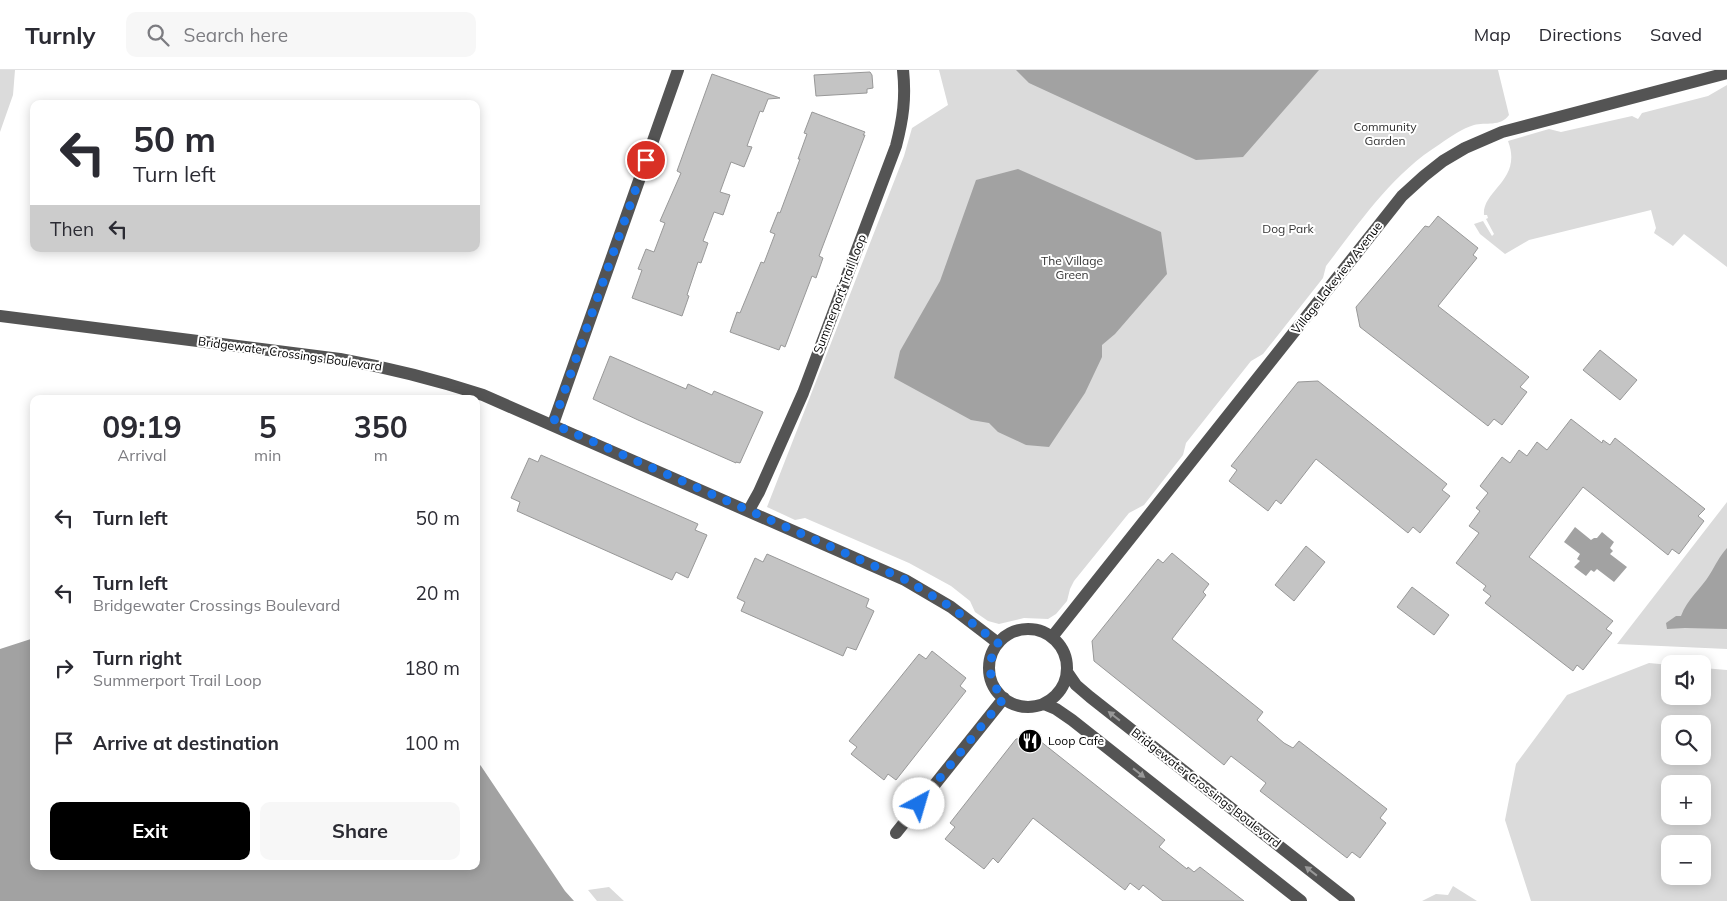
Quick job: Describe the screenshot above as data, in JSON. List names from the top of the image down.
{
  "streets": {
    "street": ["Village Lakeview Avenue", "Summerport Trail Loop", "Bridgewater Crossings Boulevard"]
  },
  "crossings": [
    ["Village Lakeview Avenue", "Bridgewater Crossings Boulevard"],
    ["Summerport Trail Loop", "Bridgewater Crossings Boulevard"]
  ],
  "parks": ["Community Garden", "Dog Park", "The Village Green"],
  "places": {
    "restaurant": ["Loop Cafe"]
  },
  "page": {
    "header": "Turnly",
    "search": "Search here",
    "nav": ["Map", "Directions", "Saved"],
    "turn": ["50 m", "Turn left"],
    "then": "Then",
    "eta": [
      "09:19",
      "Arrival",
      "5",
      "min",
      "350",
      "m"
    ],
    "list": [
      {
        "name": "Turn left",
        "value": "50 m"
      },
      {
        "name": "Turn left",
        "note": "Bridgewater Crossings Boulevard",
        "value": "20 m"
      },
      {
        "name": "Turn right",
        "note": "Summerport Trail Loop",
        "value": "180 m"
      },
      {
        "name": "Arrive at destination",
        "value": "100 m"
      }
    ],
    "map_buttons": ["+", "−"],
    "buttons": ["Exit", "Share"]
  }
}
